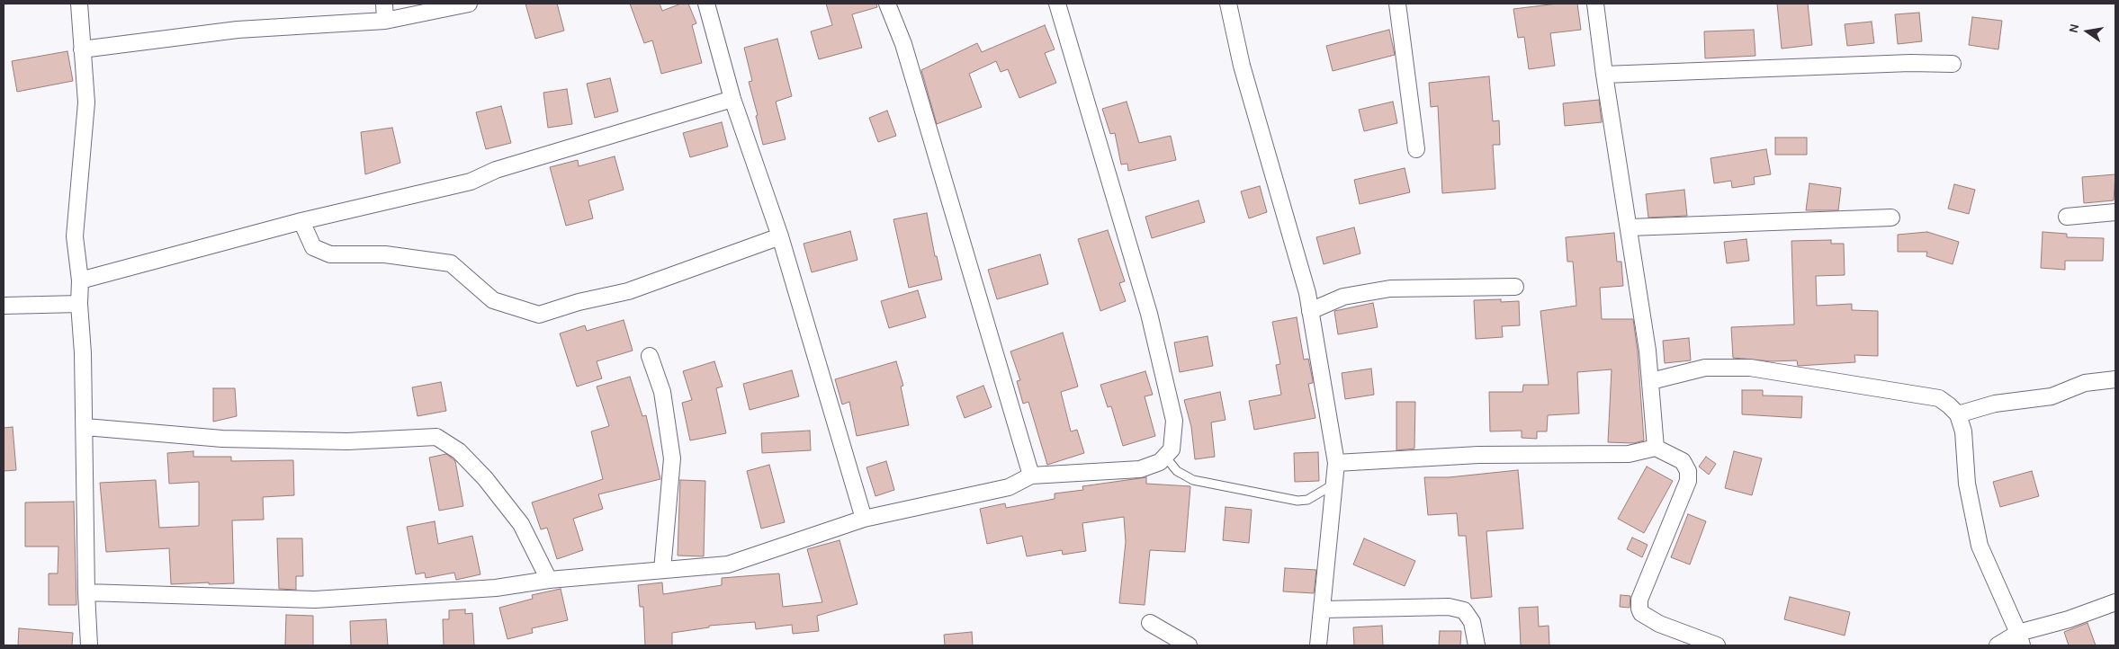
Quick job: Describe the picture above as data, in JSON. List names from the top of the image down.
{
  "north": "left"
}
